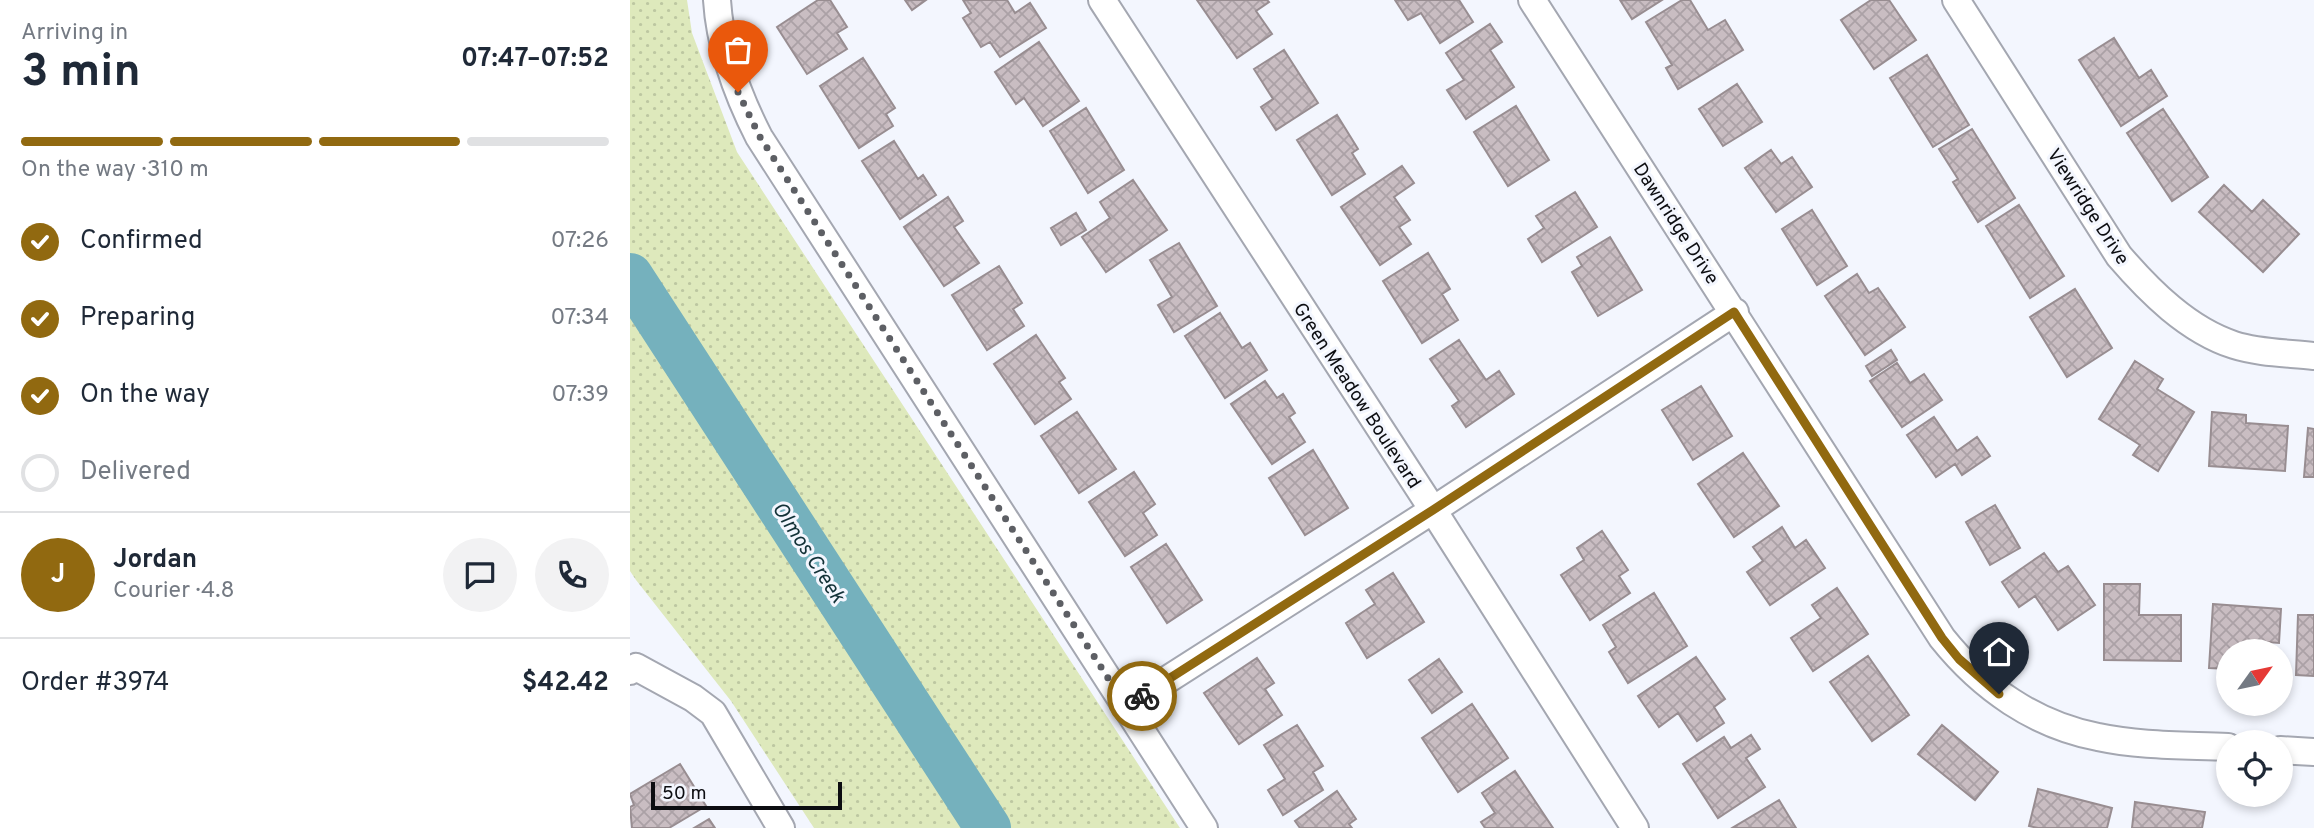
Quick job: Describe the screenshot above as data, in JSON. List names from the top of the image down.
{
  "streets": {
    "street": ["Viewridge Drive", "Dawnridge Drive", "Green Meadow Boulevard"]
  },
  "water": ["Olmos Creek"],
  "scale_bar": "50 m",
  "north": "top right",
  "page": {
    "heading": ["3 min", "Arriving in", "07:47–07:52"],
    "panel": [
      "Jordan",
      "Courier · 4.8",
      "Order #3974",
      "$42.42"
    ],
    "bar": "On the way · 310 m",
    "list": [
      ["Confirmed", "07:26"],
      ["Preparing", "07:34"],
      ["On the way", "07:39"],
      "Delivered"
    ],
    "round": "J",
    "scale": "50 m"
  }
}
